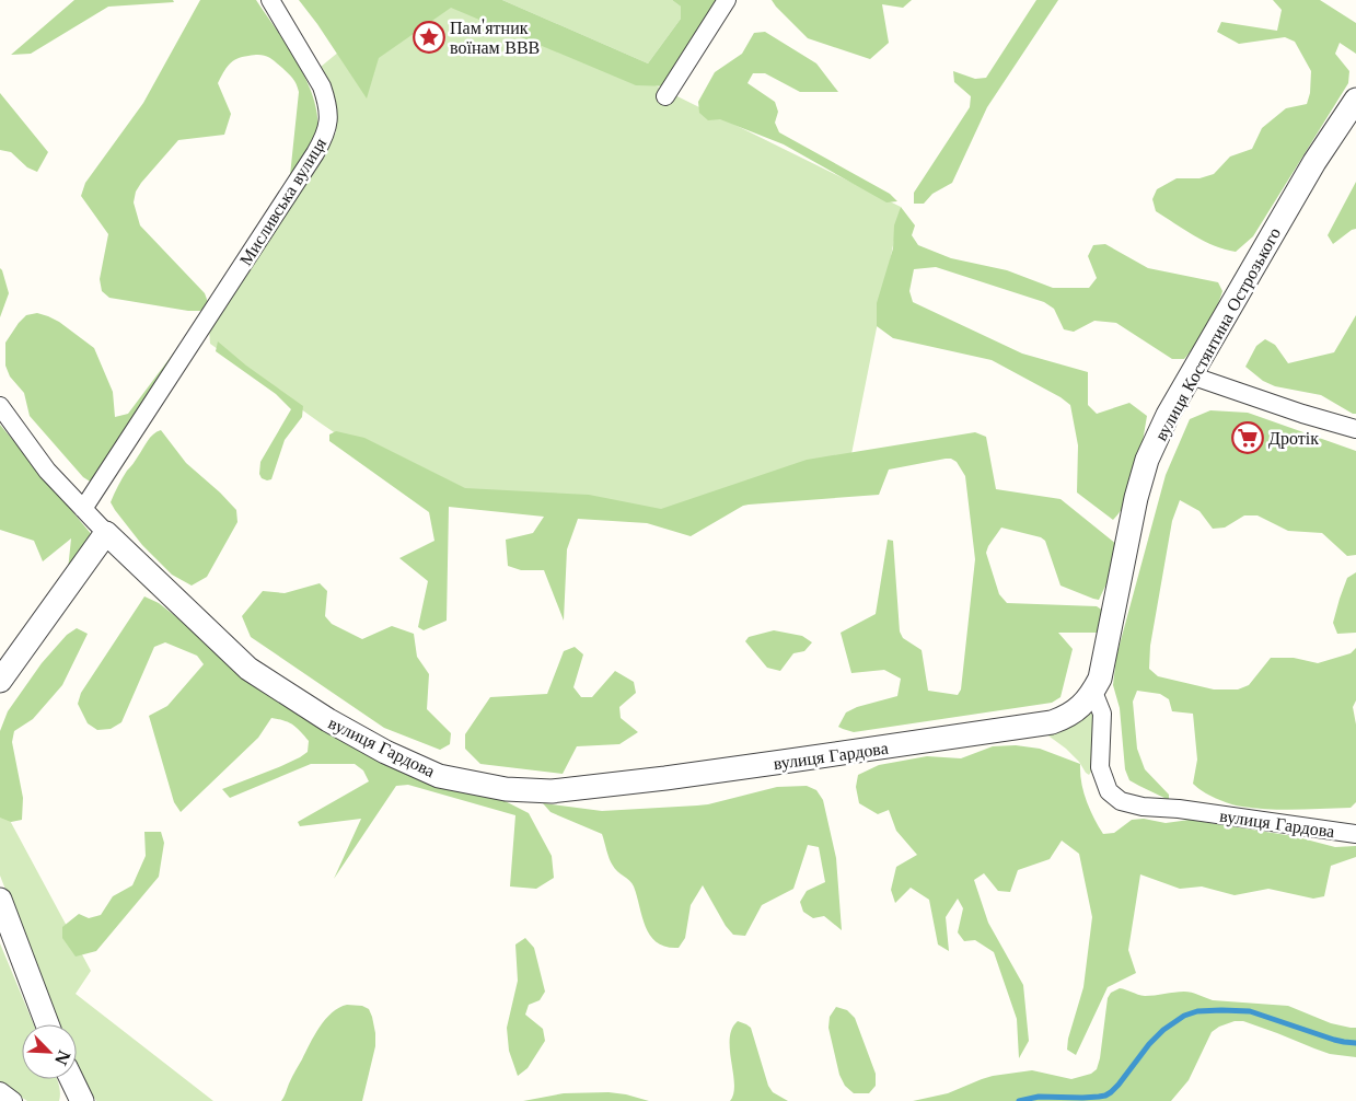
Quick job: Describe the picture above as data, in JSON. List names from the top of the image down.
{
  "streets": {
    "street": ["Мисливська вулиця", "вулиця Костянтина Острозького", "вулиця Гардова"]
  },
  "crossings": [
    ["Мисливська вулиця", "вулиця Гардова"],
    ["вулиця Костянтина Острозького", "вулиця Гардова"]
  ],
  "places": {
    "place": ["Пам'ятник воїнам ВВВ"],
    "supermarket": ["Дротік"]
  },
  "north": "bottom right"
}
